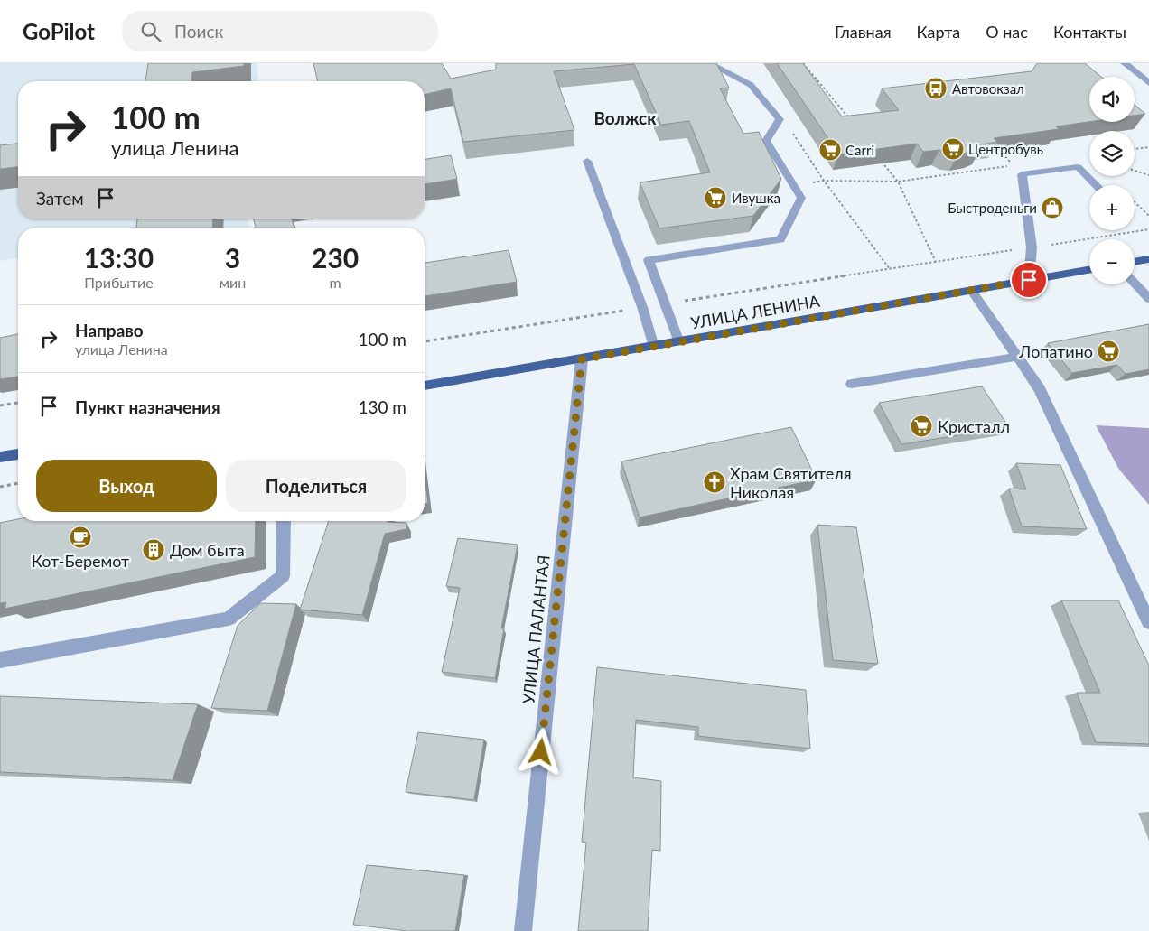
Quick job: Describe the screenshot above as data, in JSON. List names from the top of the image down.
{
  "streets": {
    "main road": ["УЛИЦА ЛЕНИНА"],
    "street": ["УЛИЦА ПАЛАНТАЯ"]
  },
  "crossings": [
    ["УЛИЦА ЛЕНИНА", "УЛИЦА ПАЛАНТАЯ"]
  ],
  "districts": ["Волжск"],
  "places": {
    "bus stop": ["Автовокзал"],
    "supermarket": [
      "Центробувь",
      "Carri",
      "Ивушка",
      "Лопатино",
      "Кристалл"
    ],
    "shop": ["Быстроденьги"],
    "church": ["Храм Святителя Николая"],
    "cafe": ["Кот-Беремот"],
    "building": ["Дом быта"]
  },
  "page": {
    "header": "GoPilot",
    "search": "Поиск",
    "nav": [
      "Главная",
      "Карта",
      "О нас",
      "Контакты"
    ],
    "map_buttons": ["+", "−"],
    "turn": ["100 m", "улица Ленина"],
    "then": "Затем",
    "eta": [
      "13:30",
      "Прибытие",
      "3",
      "мин",
      "230",
      "m"
    ],
    "list": [
      {
        "name": "Направо",
        "note": "улица Ленина",
        "value": "100 m"
      },
      {
        "name": "Пункт назначения",
        "value": "130 m"
      }
    ],
    "buttons": ["Выход", "Поделиться"]
  }
}
